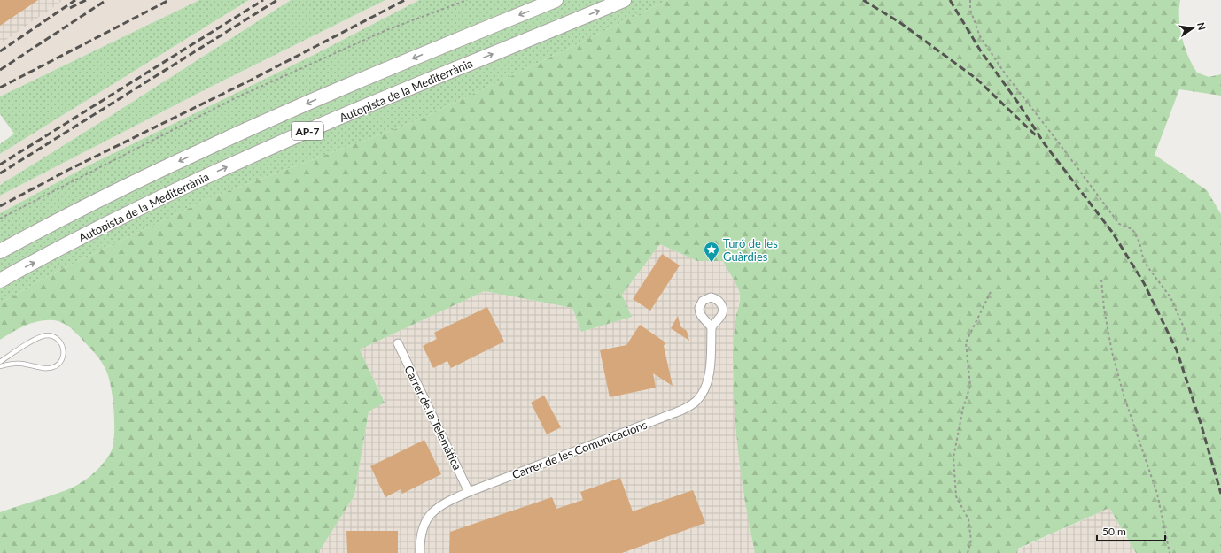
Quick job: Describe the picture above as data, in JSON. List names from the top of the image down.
{
  "streets": {
    "highway": ["Autopista de la Mediterrània", "AP-7"],
    "street": ["Carrer de la Telemàtica", "Carrer de les Comunicacions"]
  },
  "crossings": [
    ["Carrer de la Telemàtica", "Carrer de les Comunicacions"]
  ],
  "places": {
    "place": ["Turó de les Guàrdies"]
  },
  "scale_bar": "50 m",
  "north": "right"
}
